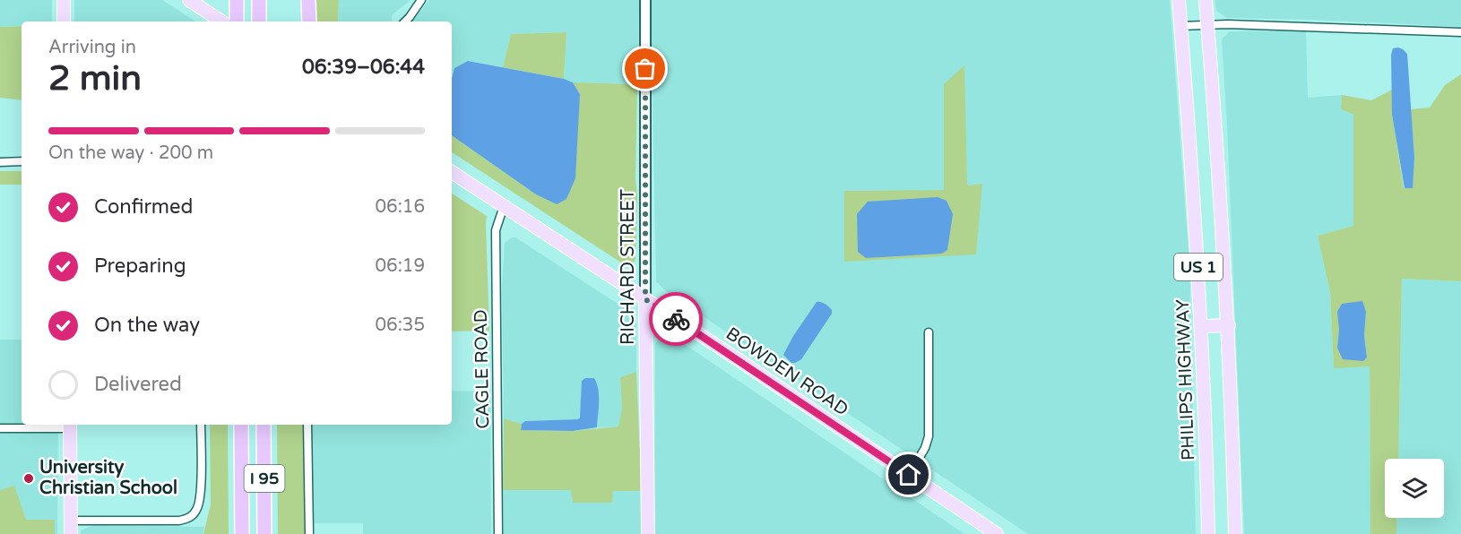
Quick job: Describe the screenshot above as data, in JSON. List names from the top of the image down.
{
  "streets": {
    "highway": ["I 95"],
    "main road": [
      "RICHARD STREET",
      "US 1",
      "BOWDEN ROAD",
      "PHILIPS HIGHWAY"
    ],
    "street": ["CAGLE ROAD"]
  },
  "crossings": [
    ["RICHARD STREET", "BOWDEN ROAD"],
    ["CAGLE ROAD", "BOWDEN ROAD"]
  ],
  "places": ["University Christian School"],
  "page": {
    "heading": ["2 min", "Arriving in", "06:39–06:44"],
    "bar": "On the way · 200 m",
    "list": [
      ["Confirmed", "06:16"],
      ["Preparing", "06:19"],
      ["On the way", "06:35"],
      "Delivered"
    ]
  }
}
